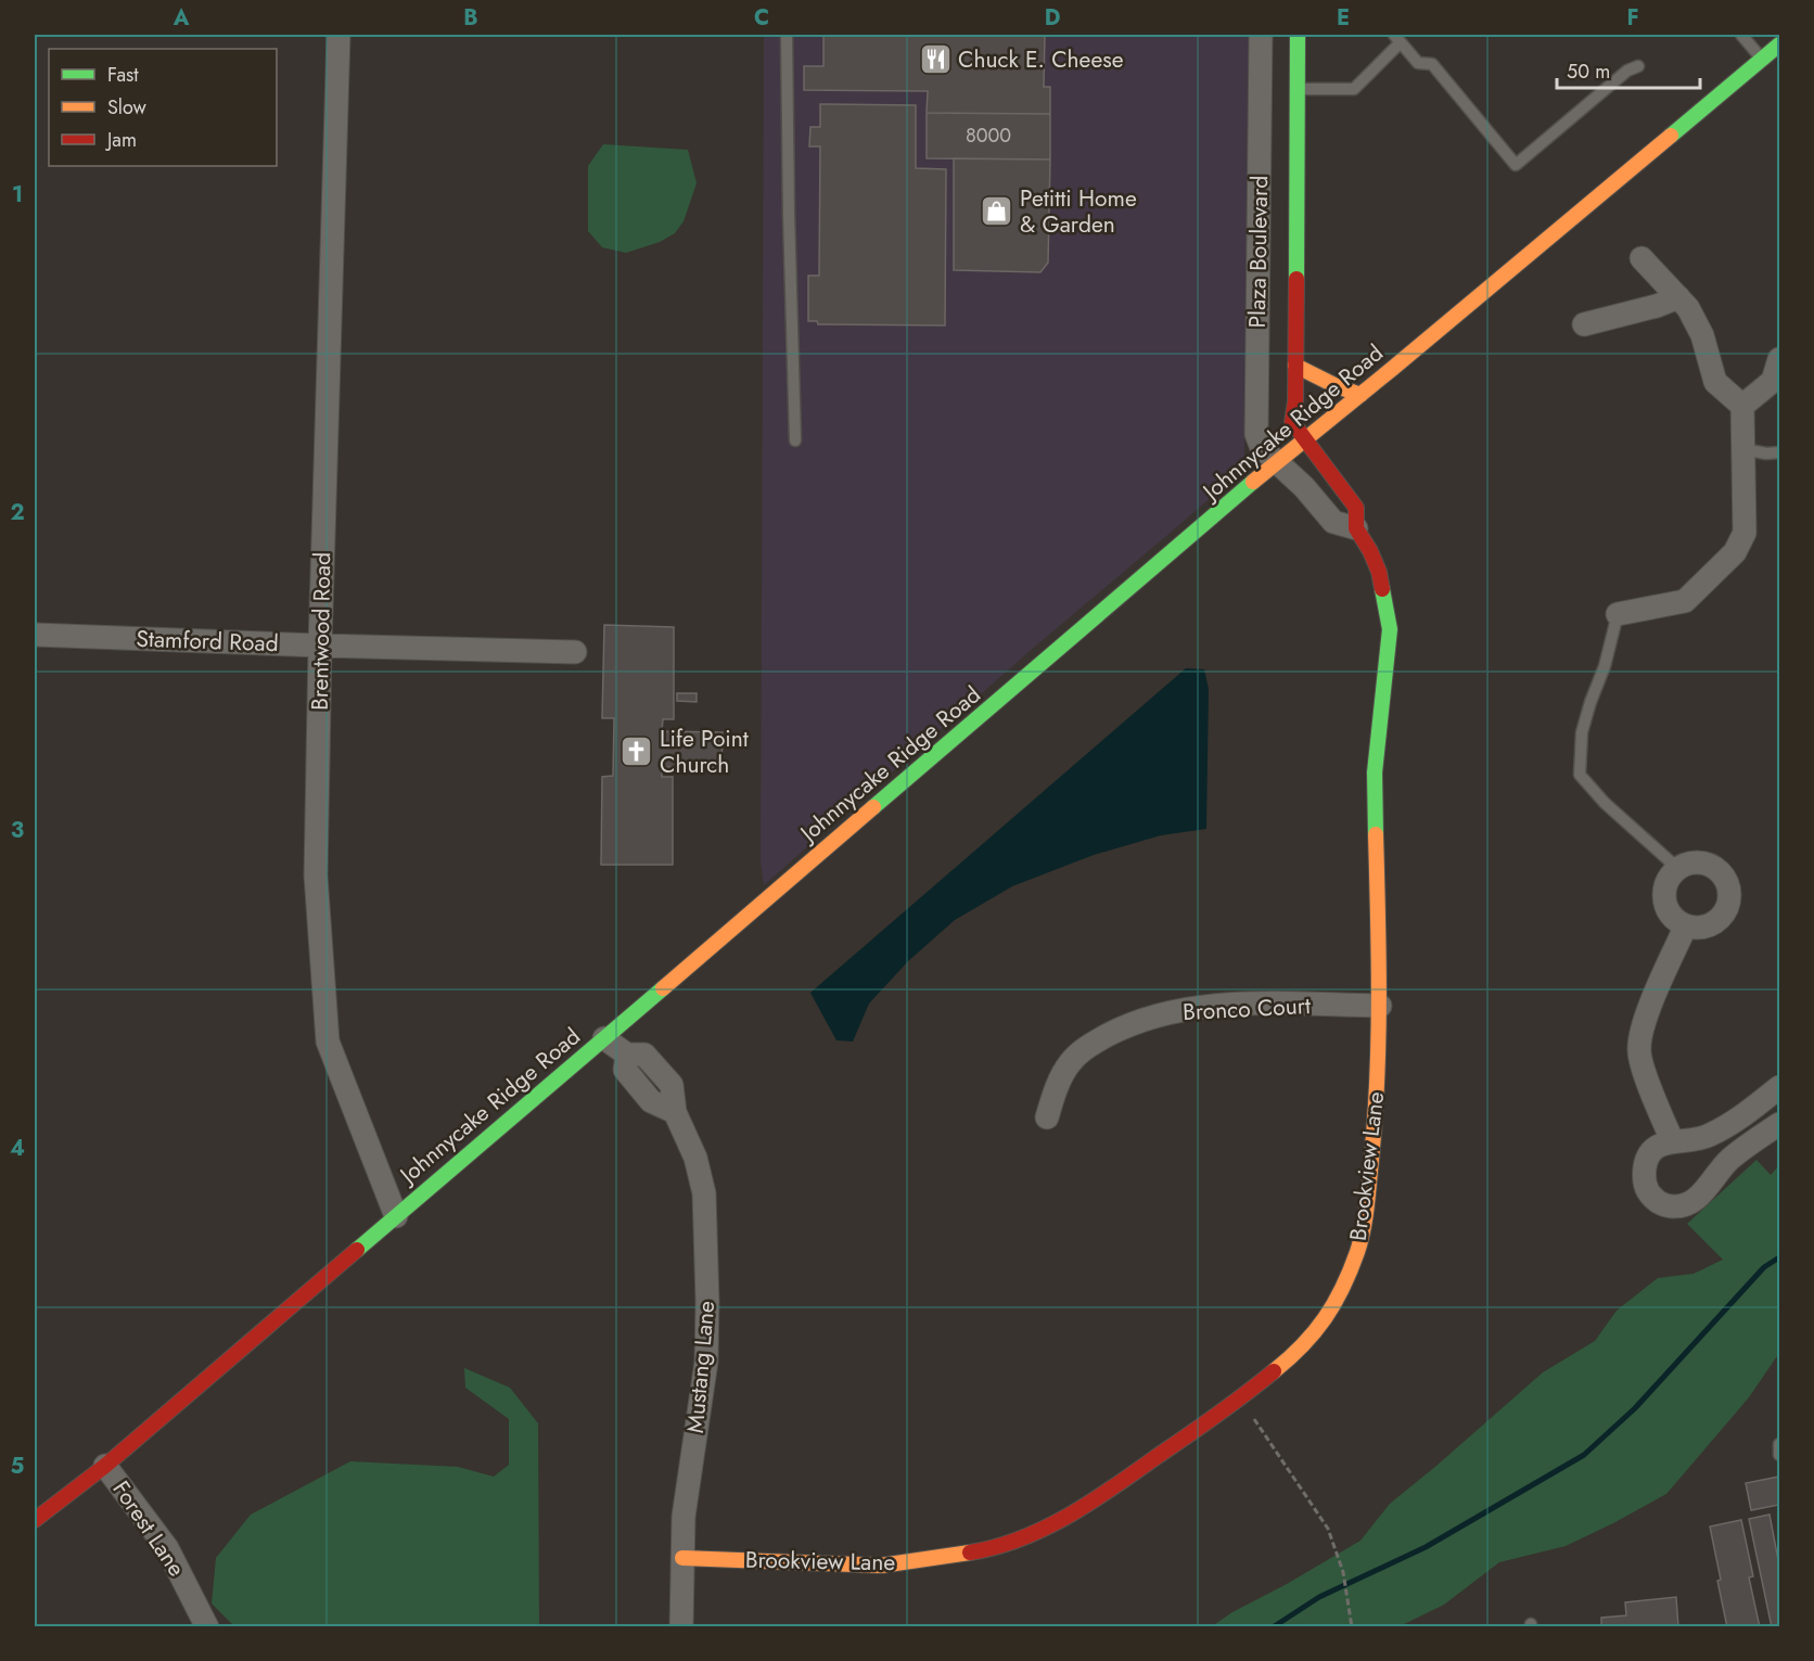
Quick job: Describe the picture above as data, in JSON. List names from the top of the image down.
{
  "streets": {
    "main road": ["Plaza Boulevard", "Johnnycake Ridge Road", "Brookview Lane"],
    "street": [
      "Brentwood Road",
      "Stamford Road",
      "Bronco Court",
      "Mustang Lane",
      "Forest Lane"
    ]
  },
  "crossings": [
    ["Plaza Boulevard", "Johnnycake Ridge Road"],
    ["Plaza Boulevard", "Brookview Lane"],
    ["Johnnycake Ridge Road", "Brentwood Road"],
    ["Johnnycake Ridge Road", "Brookview Lane"],
    ["Johnnycake Ridge Road", "Mustang Lane"],
    ["Johnnycake Ridge Road", "Forest Lane"],
    ["Brentwood Road", "Stamford Road"],
    ["Bronco Court", "Brookview Lane"],
    ["Brookview Lane", "Mustang Lane"]
  ],
  "places": {
    "restaurant": ["Chuck E. Cheese"],
    "shop": ["Petitti Home & Garden"],
    "church": ["Life Point Church"]
  },
  "house_numbers": ["8000"],
  "legend": ["Fast", "Slow", "Jam"],
  "scale_bar": "50 m",
  "grid": {
    "columns": [
      "A",
      "B",
      "C",
      "D",
      "E",
      "F"
    ],
    "rows": [
      "1",
      "2",
      "3",
      "4",
      "5"
    ]
  }
}
